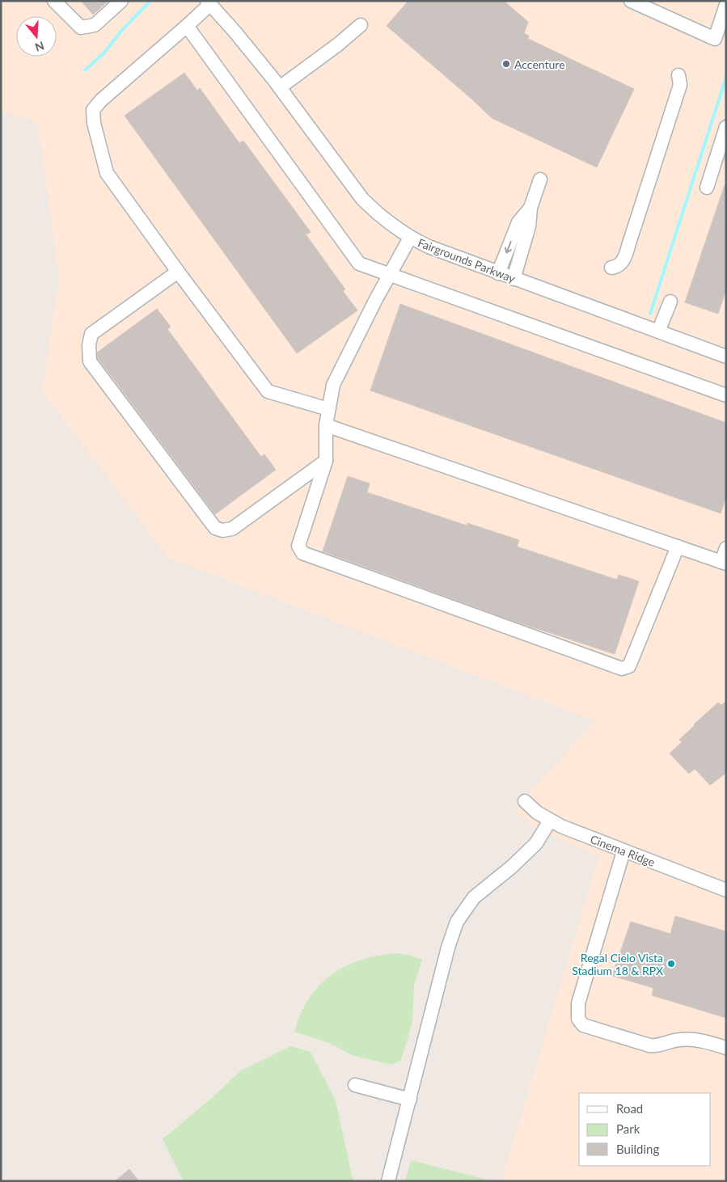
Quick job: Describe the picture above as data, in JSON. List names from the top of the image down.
{
  "streets": {
    "street": ["Fairgrounds Parkway", "Cinema Ridge"]
  },
  "places": ["Accenture", "Regal Cielo Vista Stadium 18 & RPX"],
  "legend": ["Road", "Park", "Building"],
  "north": "bottom"
}
